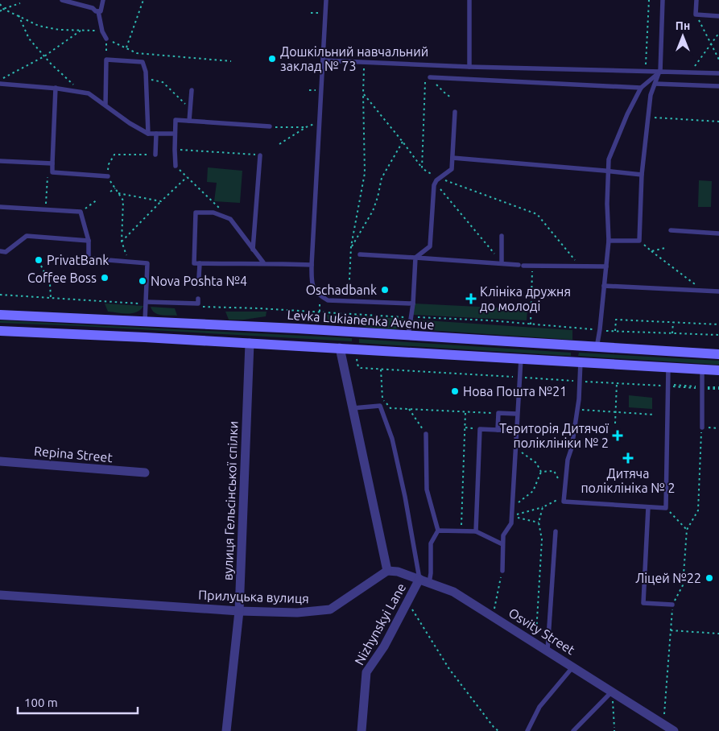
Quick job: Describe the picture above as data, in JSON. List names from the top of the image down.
{
  "streets": {
    "main road": ["Levka Lukianenka Avenue"],
    "street": [
      "Repina Street",
      "вулиця Гельсінської спілки",
      "Прилуцька вулиця",
      "Nizhynskyi Lane",
      "Osvity Street"
    ]
  },
  "crossings": [
    ["вулиця Гельсінської спілки", "Прилуцька вулиця"],
    ["Прилуцька вулиця", "Osvity Street"],
    ["Nizhynskyi Lane", "Osvity Street"]
  ],
  "places": {
    "other": [
      "Дошкільний навчальний заклад № 73",
      "PrivatBank",
      "Coffee Boss",
      "Nova Poshta №4",
      "Oschadbank",
      "Нова Пошта №21",
      "Ліцей №22"
    ],
    "health": ["Клініка дружня до молоді", "Територія Дитячої поліклініки № 2", "Дитяча поліклініка № 2"]
  },
  "scale_bar": "100 m",
  "north": "top"
}
